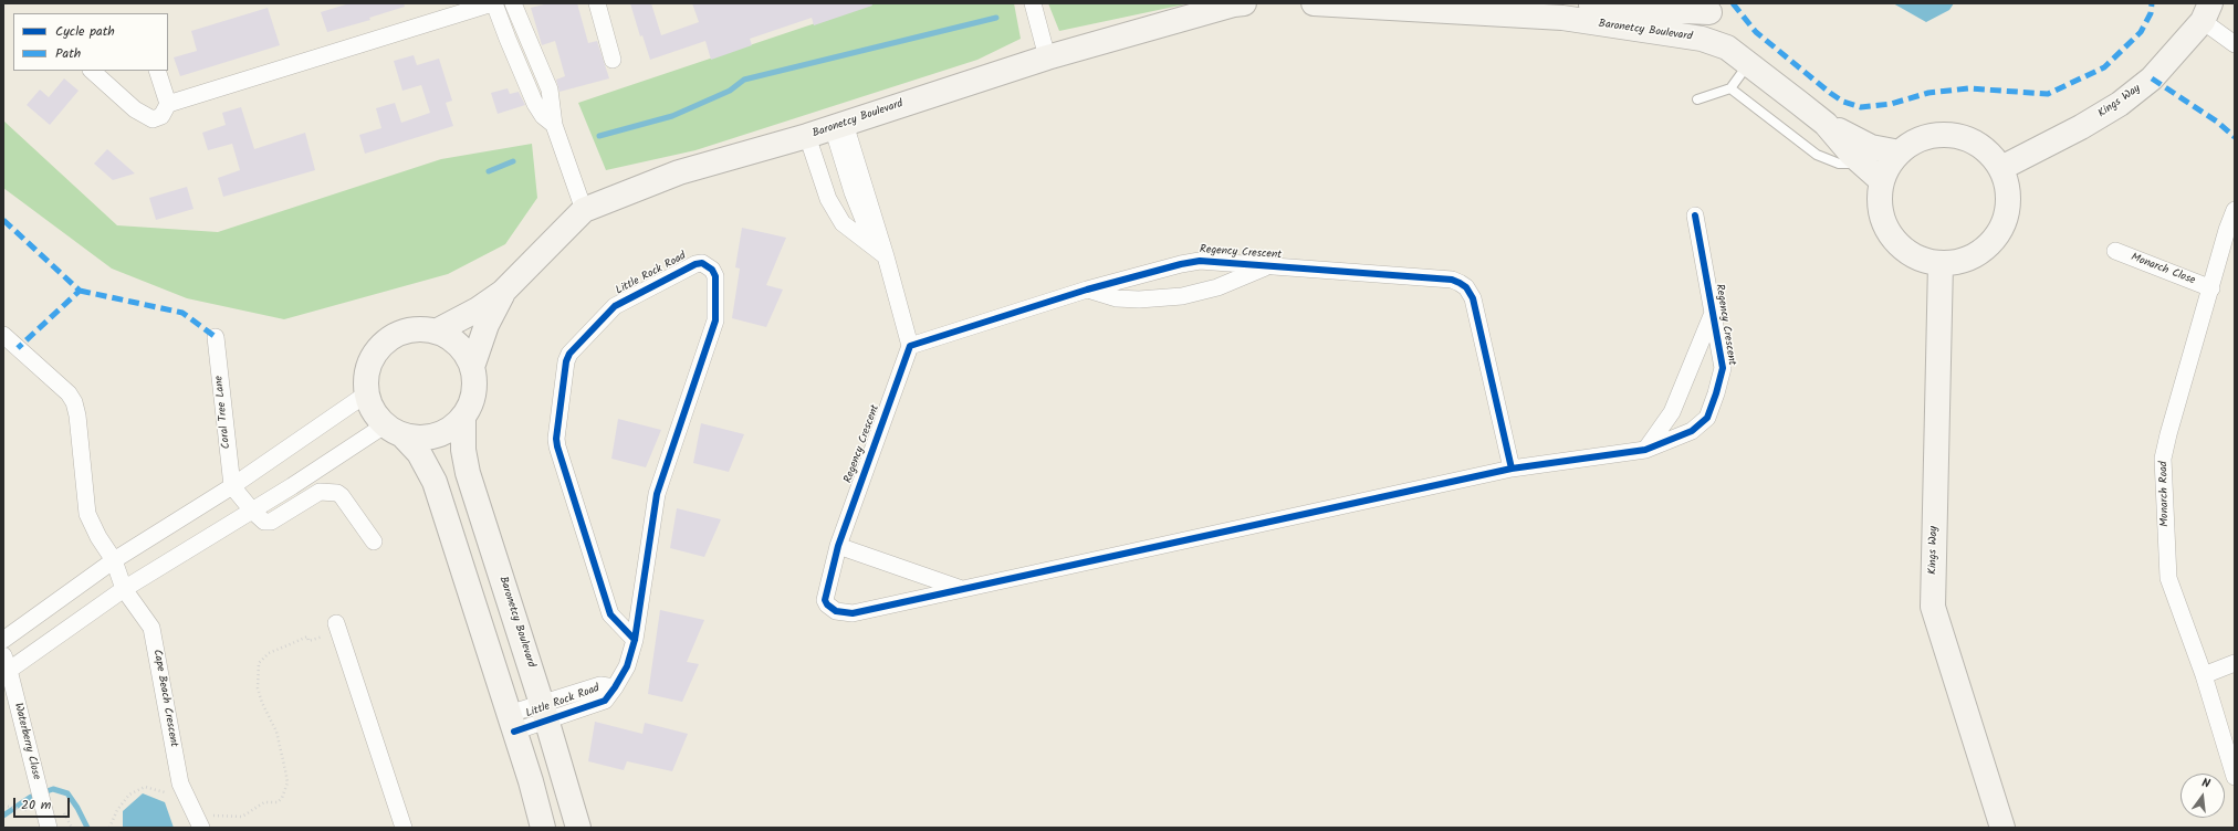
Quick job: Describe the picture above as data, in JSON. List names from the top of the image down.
{
  "streets": {
    "street": [
      "Baronetcy Boulevard",
      "Kings Way",
      "Regency Crescent",
      "Monarch Close",
      "Little Rock Road",
      "Coral Tree Lane",
      "Monarch Road",
      "Cape Beach Crescent",
      "Waterberry Close"
    ]
  },
  "crossings": [
    ["Baronetcy Boulevard", "Kings Way"],
    ["Baronetcy Boulevard", "Little Rock Road"],
    ["Monarch Close", "Monarch Road"]
  ],
  "legend": ["Cycle path", "Path"],
  "scale_bar": "20 m",
  "north": "top"
}
